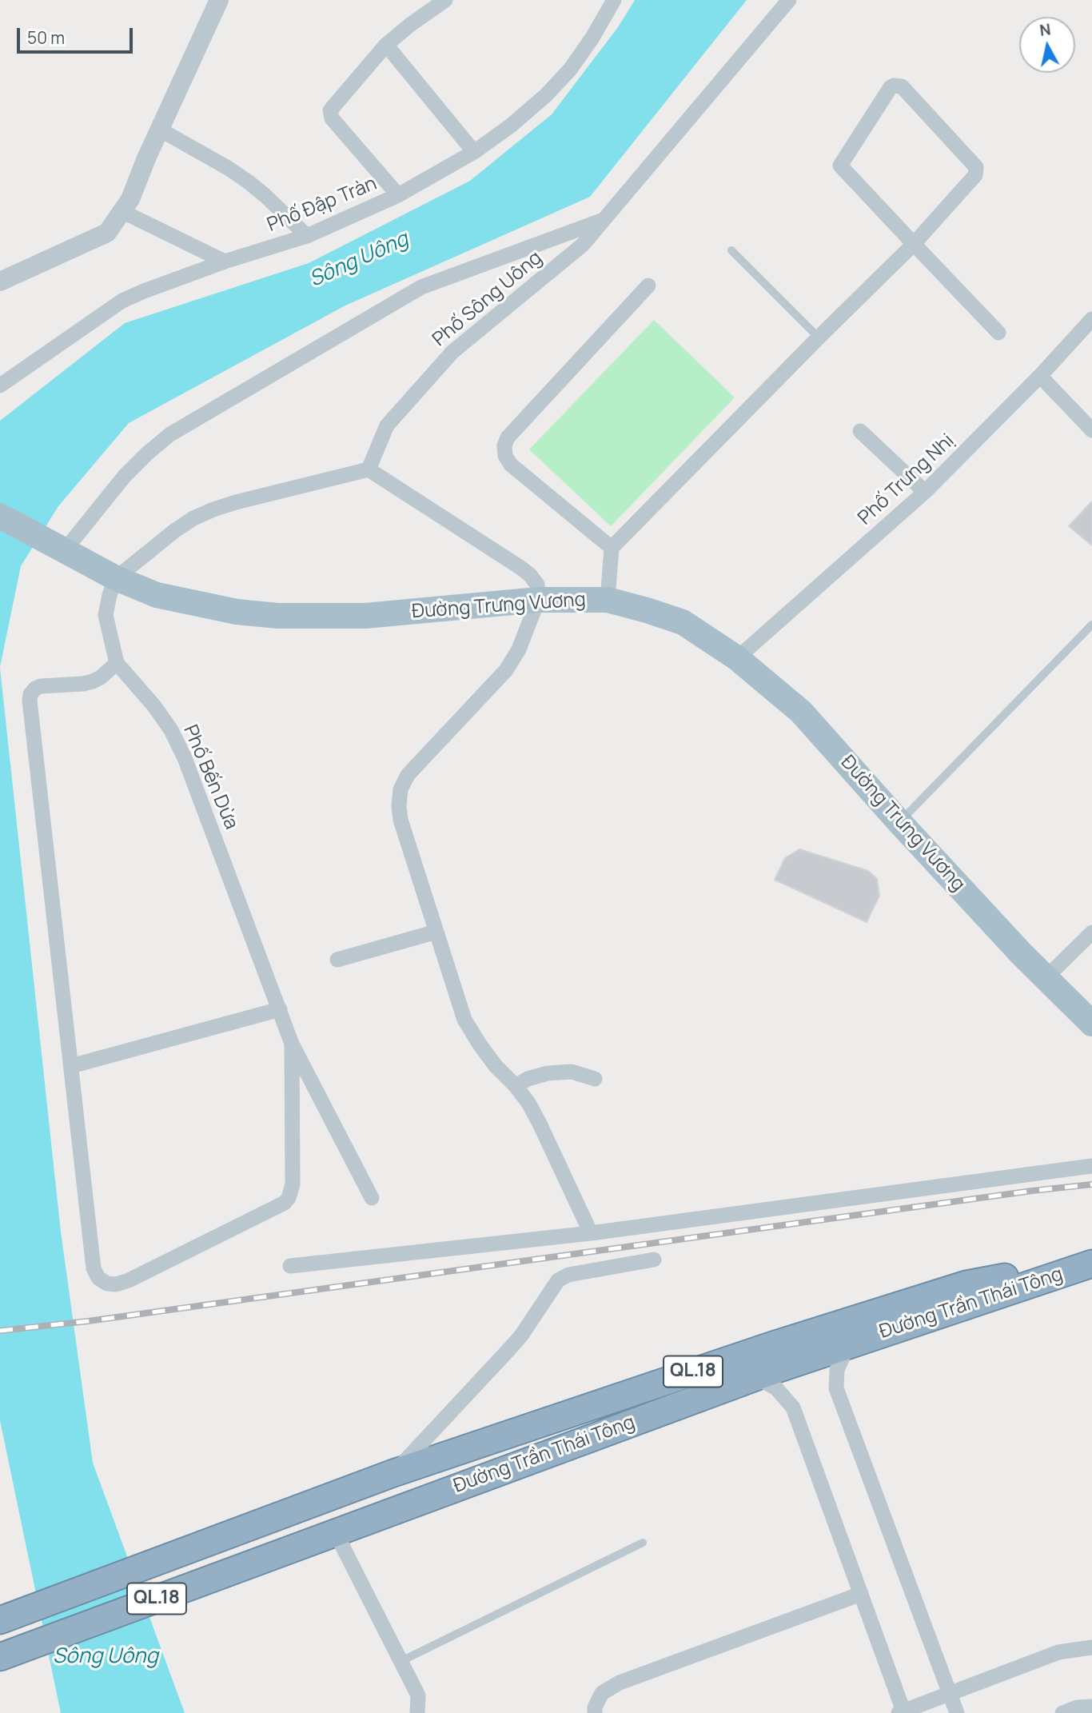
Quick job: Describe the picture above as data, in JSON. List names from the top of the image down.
{
  "streets": {
    "highway": ["Đường Trần Thái Tông", "QL.18"],
    "main road": ["Đường Trưng Vương"],
    "street": [
      "Phố Đập Tràn",
      "Phố Sông Uông",
      "Phố Trưng Nhị",
      "Phố Bến Dừa"
    ]
  },
  "crossings": [
    ["Phố Trưng Nhị", "Đường Trưng Vương"],
    ["Đường Trưng Vương", "Phố Bến Dừa"]
  ],
  "water": ["Sông Uông"],
  "scale_bar": "50 m",
  "north": "top"
}
